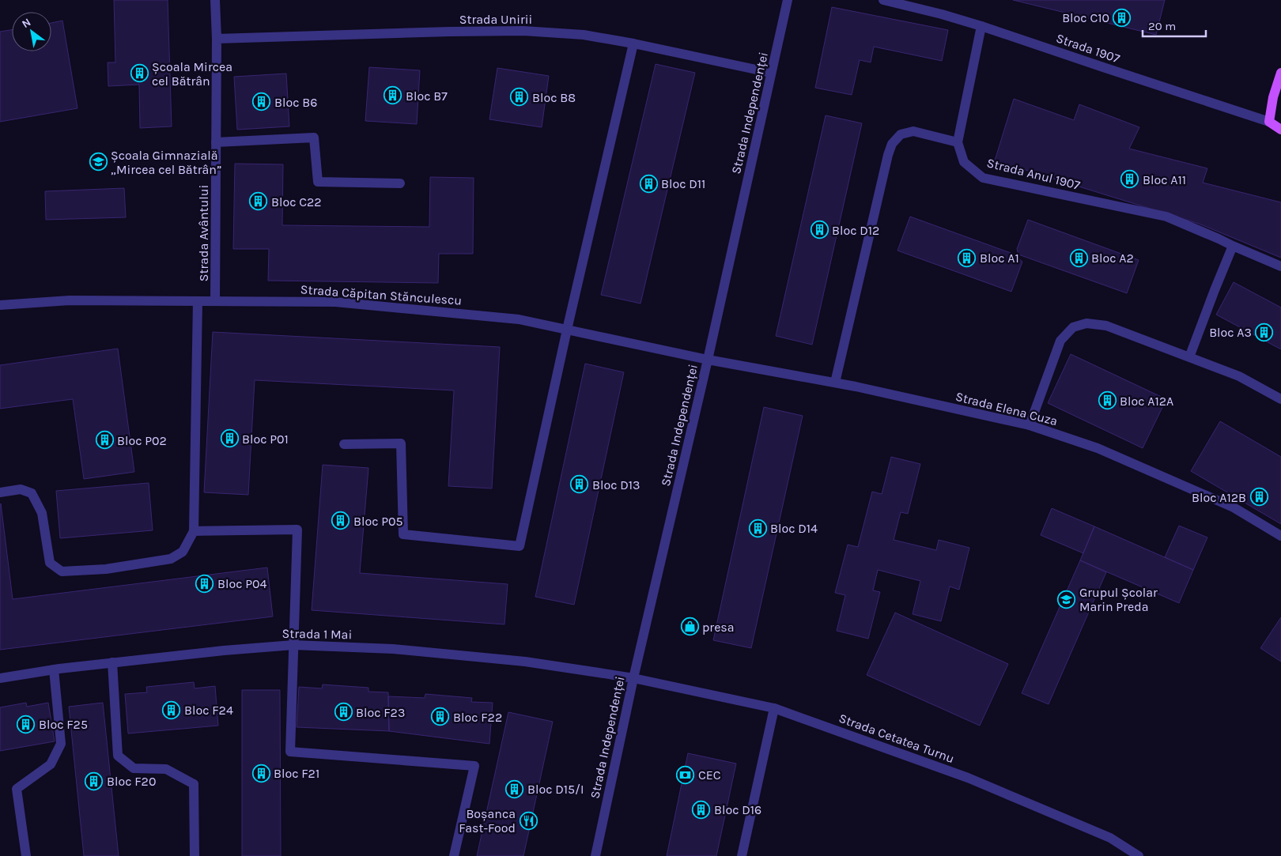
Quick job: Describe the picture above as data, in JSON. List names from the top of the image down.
{
  "streets": {
    "main road": ["Strada 1907"],
    "street": [
      "Strada Unirii",
      "Strada Independenței",
      "Strada Anul 1907",
      "Strada Avântului",
      "Strada Căpitan Stănculescu",
      "Strada Elena Cuza",
      "Strada 1 Mai",
      "Strada Cetatea Turnu"
    ]
  },
  "crossings": [
    ["Strada Unirii", "Strada Independenței"],
    ["Strada Unirii", "Strada Avântului"],
    ["Strada 1907", "Strada Anul 1907"],
    ["Strada Independenței", "Strada Căpitan Stănculescu"],
    ["Strada Independenței", "Strada Elena Cuza"],
    ["Strada Independenței", "Strada 1 Mai"],
    ["Strada Independenței", "Strada Cetatea Turnu"],
    ["Strada Avântului", "Strada Căpitan Stănculescu"],
    ["Strada Căpitan Stănculescu", "Strada Elena Cuza"],
    ["Strada 1 Mai", "Strada Cetatea Turnu"]
  ],
  "places": {
    "building": [
      "Bloc C10",
      "Școala Mircea cel Bătrân",
      "Bloc B7",
      "Bloc B8",
      "Bloc B6",
      "Bloc A11",
      "Bloc D11",
      "Bloc C22",
      "Bloc D12",
      "Bloc A1",
      "Bloc A2",
      "Bloc A3",
      "Bloc A12A",
      "Bloc P01",
      "Bloc P02",
      "Bloc D13",
      "Bloc A12B",
      "Bloc P05",
      "Bloc D14",
      "Bloc P04",
      "Bloc F24",
      "Bloc F23",
      "Bloc F22",
      "Bloc F25",
      "Bloc F21",
      "Bloc F20",
      "Bloc D15/I",
      "Bloc D16"
    ],
    "school or university": ["Școala Gimnazială „Mircea cel Bătrân”", "Grupul Școlar Marin Preda"],
    "shop": ["presa"],
    "bank": ["CEC"],
    "restaurant": ["Boșanca Fast-Food"]
  },
  "scale_bar": "20 m",
  "north": "top left"
}
